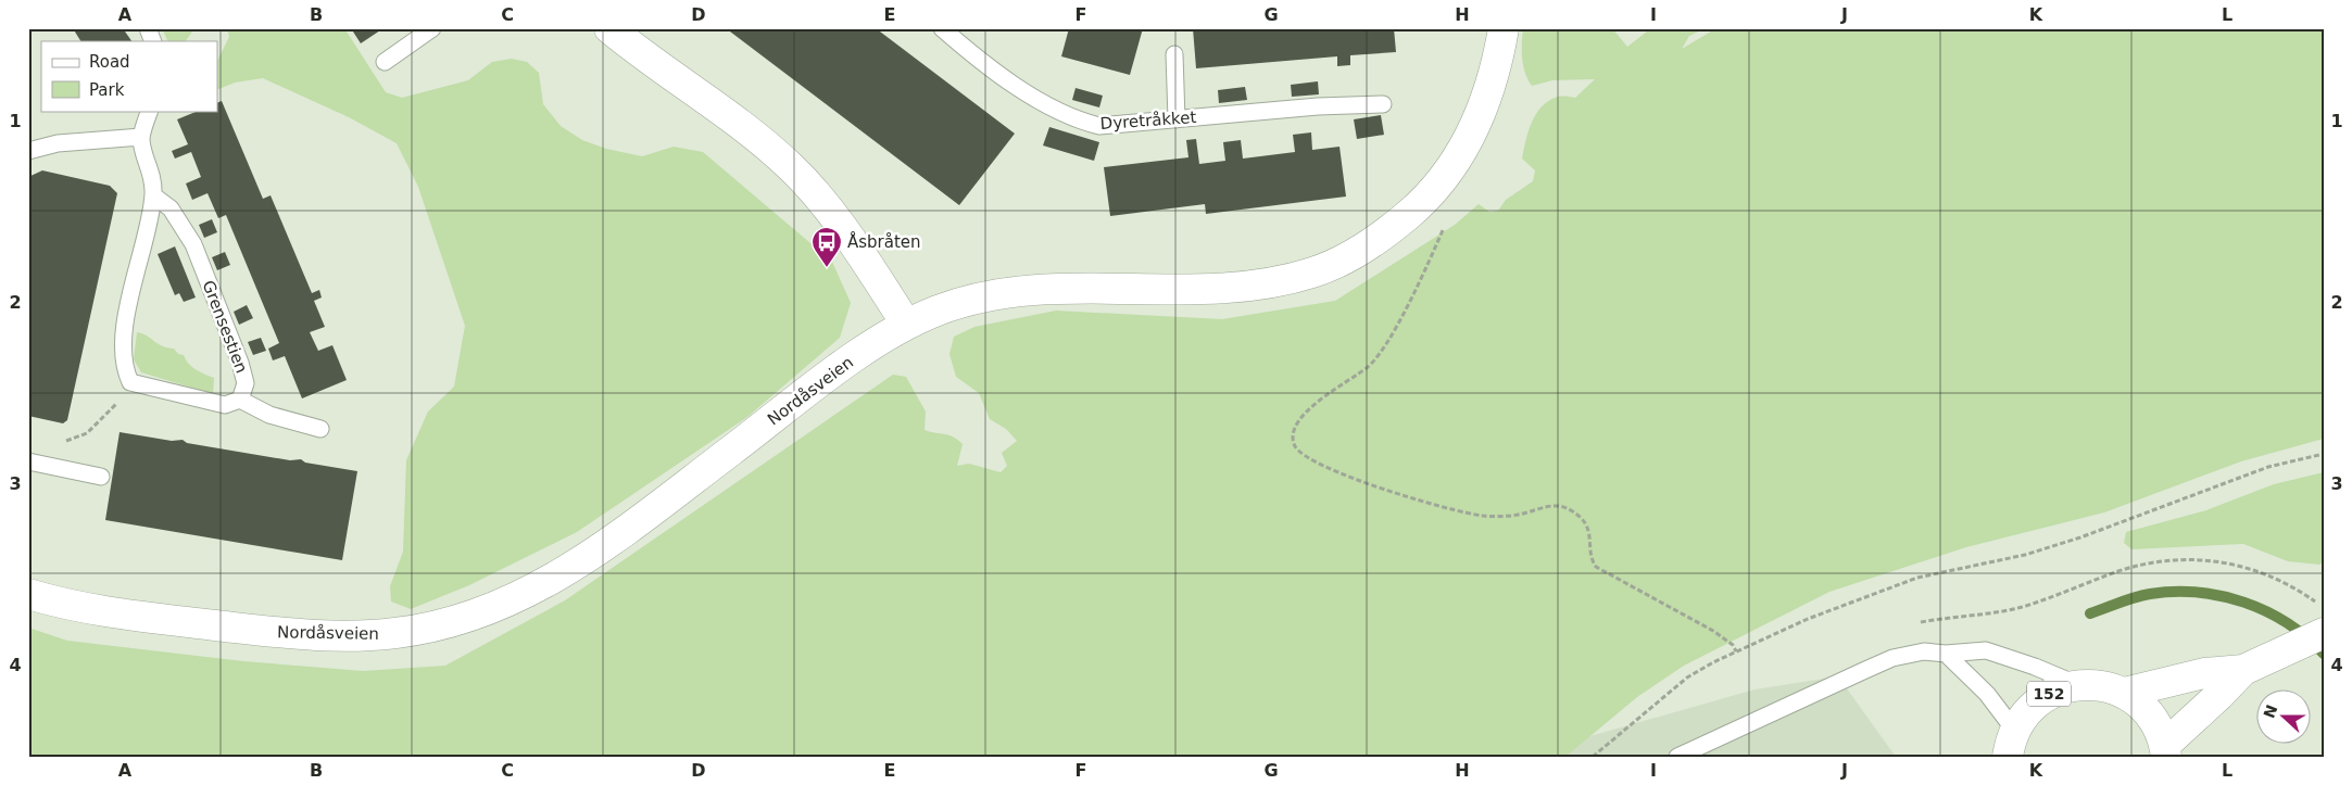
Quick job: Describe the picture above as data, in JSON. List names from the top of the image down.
{
  "streets": {
    "street": ["Nordåsveien", "152"],
    "lane": ["Dyretråkket", "Grensestien"]
  },
  "places": {
    "bus stop": ["Åsbråten"]
  },
  "legend": ["Road", "Park"],
  "north": "left",
  "grid": {
    "columns": [
      "A",
      "B",
      "C",
      "D",
      "E",
      "F",
      "G",
      "H",
      "I",
      "J",
      "K",
      "L"
    ],
    "rows": [
      "1",
      "2",
      "3",
      "4"
    ]
  }
}
